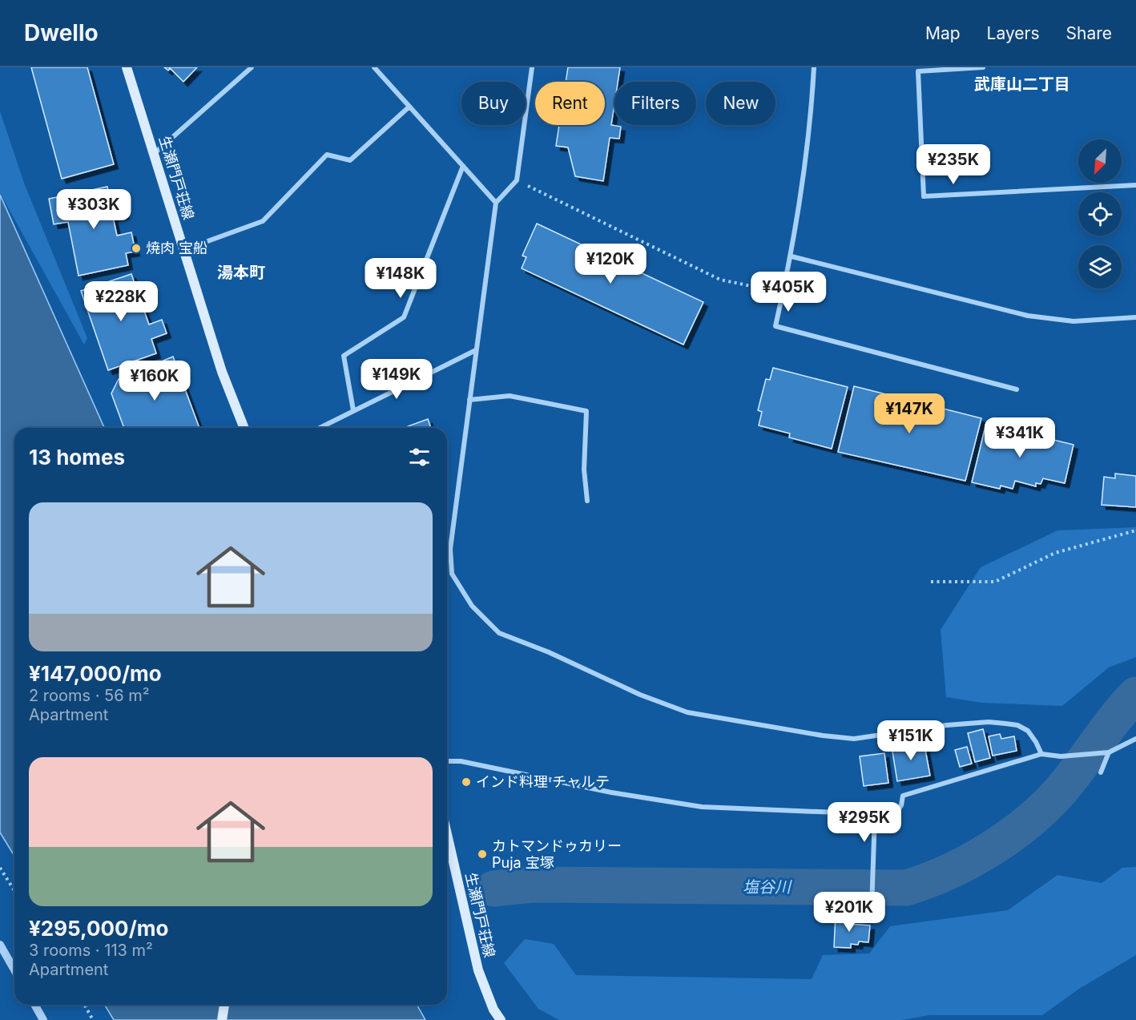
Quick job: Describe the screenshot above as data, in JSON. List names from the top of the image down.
{
  "streets": {
    "main road": ["生瀬門戸荘線"]
  },
  "districts": ["武庫山二丁目", "湯本町"],
  "water": ["塩谷川"],
  "places": ["焼肉 宝船", "インド料理 チャルテ", "カトマンドゥカリー Puja 宝塚"],
  "north": "bottom left",
  "page": {
    "header": "Dwello",
    "nav": ["Map", "Layers", "Share"],
    "chip": [
      "Buy",
      "Rent",
      "Filters",
      "New"
    ],
    "price": [
      "¥235K",
      "¥303K",
      "¥120K",
      "¥148K",
      "¥405K",
      "¥228K",
      "¥149K",
      "¥160K",
      "¥147K",
      "¥341K",
      "¥151K",
      "¥295K",
      "¥201K"
    ],
    "heading": "13 homes",
    "list": [
      {
        "name": "¥147,000/mo",
        "note": "2 rooms · 56 m² · Apartment"
      },
      {
        "name": "¥295,000/mo",
        "note": "3 rooms · 113 m² · Apartment"
      }
    ]
  }
}
